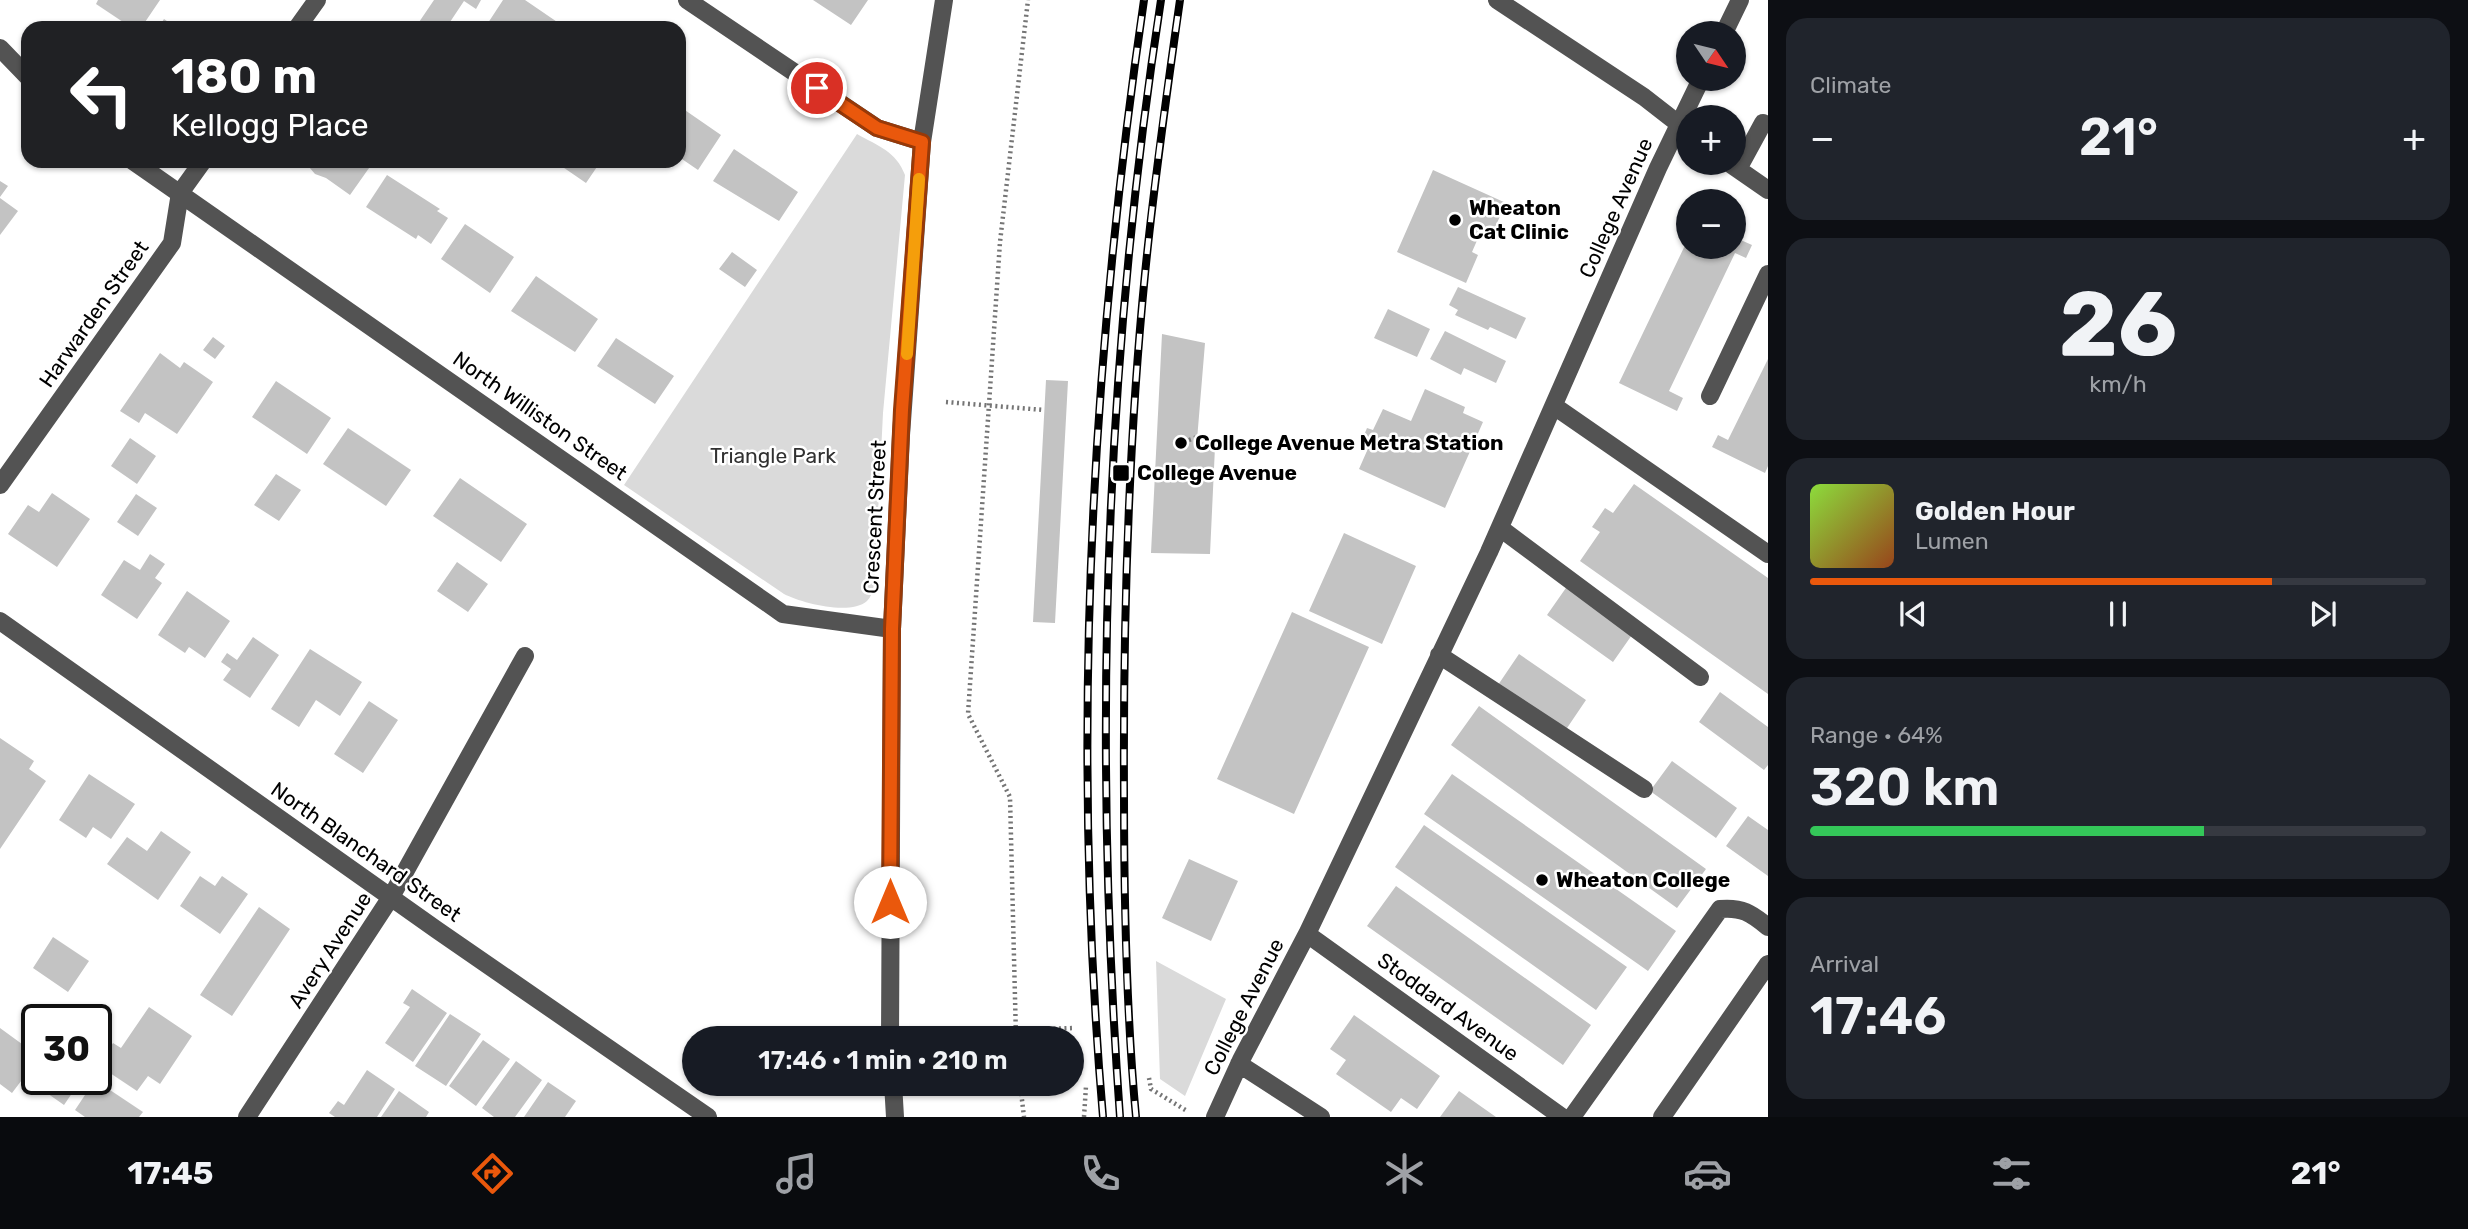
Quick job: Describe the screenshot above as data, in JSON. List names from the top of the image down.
{
  "streets": {
    "street": [
      "College Avenue",
      "Harwarden Street",
      "North Williston Street",
      "Crescent Street",
      "North Blanchard Street",
      "Avery Avenue",
      "Stoddard Avenue"
    ]
  },
  "crossings": [
    ["College Avenue", "Stoddard Avenue"],
    ["Harwarden Street", "North Williston Street"],
    ["North Williston Street", "Crescent Street"],
    ["North Blanchard Street", "Avery Avenue"]
  ],
  "parks": ["Triangle Park"],
  "places": {
    "other": ["Wheaton Cat Clinic", "College Avenue Metra Station", "Wheaton College"],
    "transit": ["College Avenue"]
  },
  "north": "bottom right",
  "page": {
    "tile": [
      "Climate",
      ["26", "km/h"],
      ["Range · 64%", "320 km"],
      ["Arrival", "17:46"]
    ],
    "map_buttons": ["+", "−"],
    "turn": ["180 m", "Kellogg Place"],
    "heat": ["−", "21°", "+"],
    "song": ["Golden Hour", "Lumen"],
    "limit": "30",
    "trip": "17:46 · 1 min · 210 m",
    "tabs": ["17:45", "21°"]
  }
}
